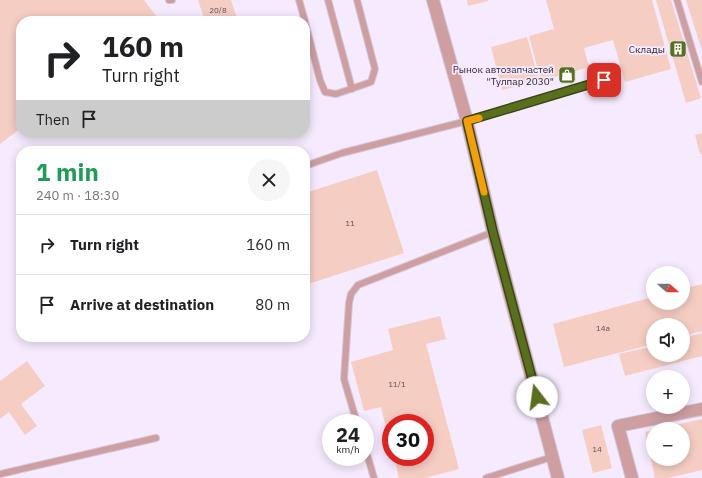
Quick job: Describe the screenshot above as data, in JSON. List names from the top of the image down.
{
  "places": {
    "building": ["Склады"],
    "shop": ["Рынок автозапчастей \"Тулпар 2030\""]
  },
  "house_numbers": [
    "20/8",
    "11",
    "14а",
    "11/1",
    "14"
  ],
  "north": "right",
  "page": {
    "turn": ["160 m", "Turn right"],
    "then": "Then",
    "heading": ["1 min", "240 m · 18:30"],
    "list": [
      {
        "name": "Turn right",
        "value": "160 m"
      },
      {
        "name": "Arrive at destination",
        "value": "80 m"
      }
    ],
    "map_buttons": ["+", "−"],
    "speed": "24 km/h",
    "limit": "30"
  }
}
